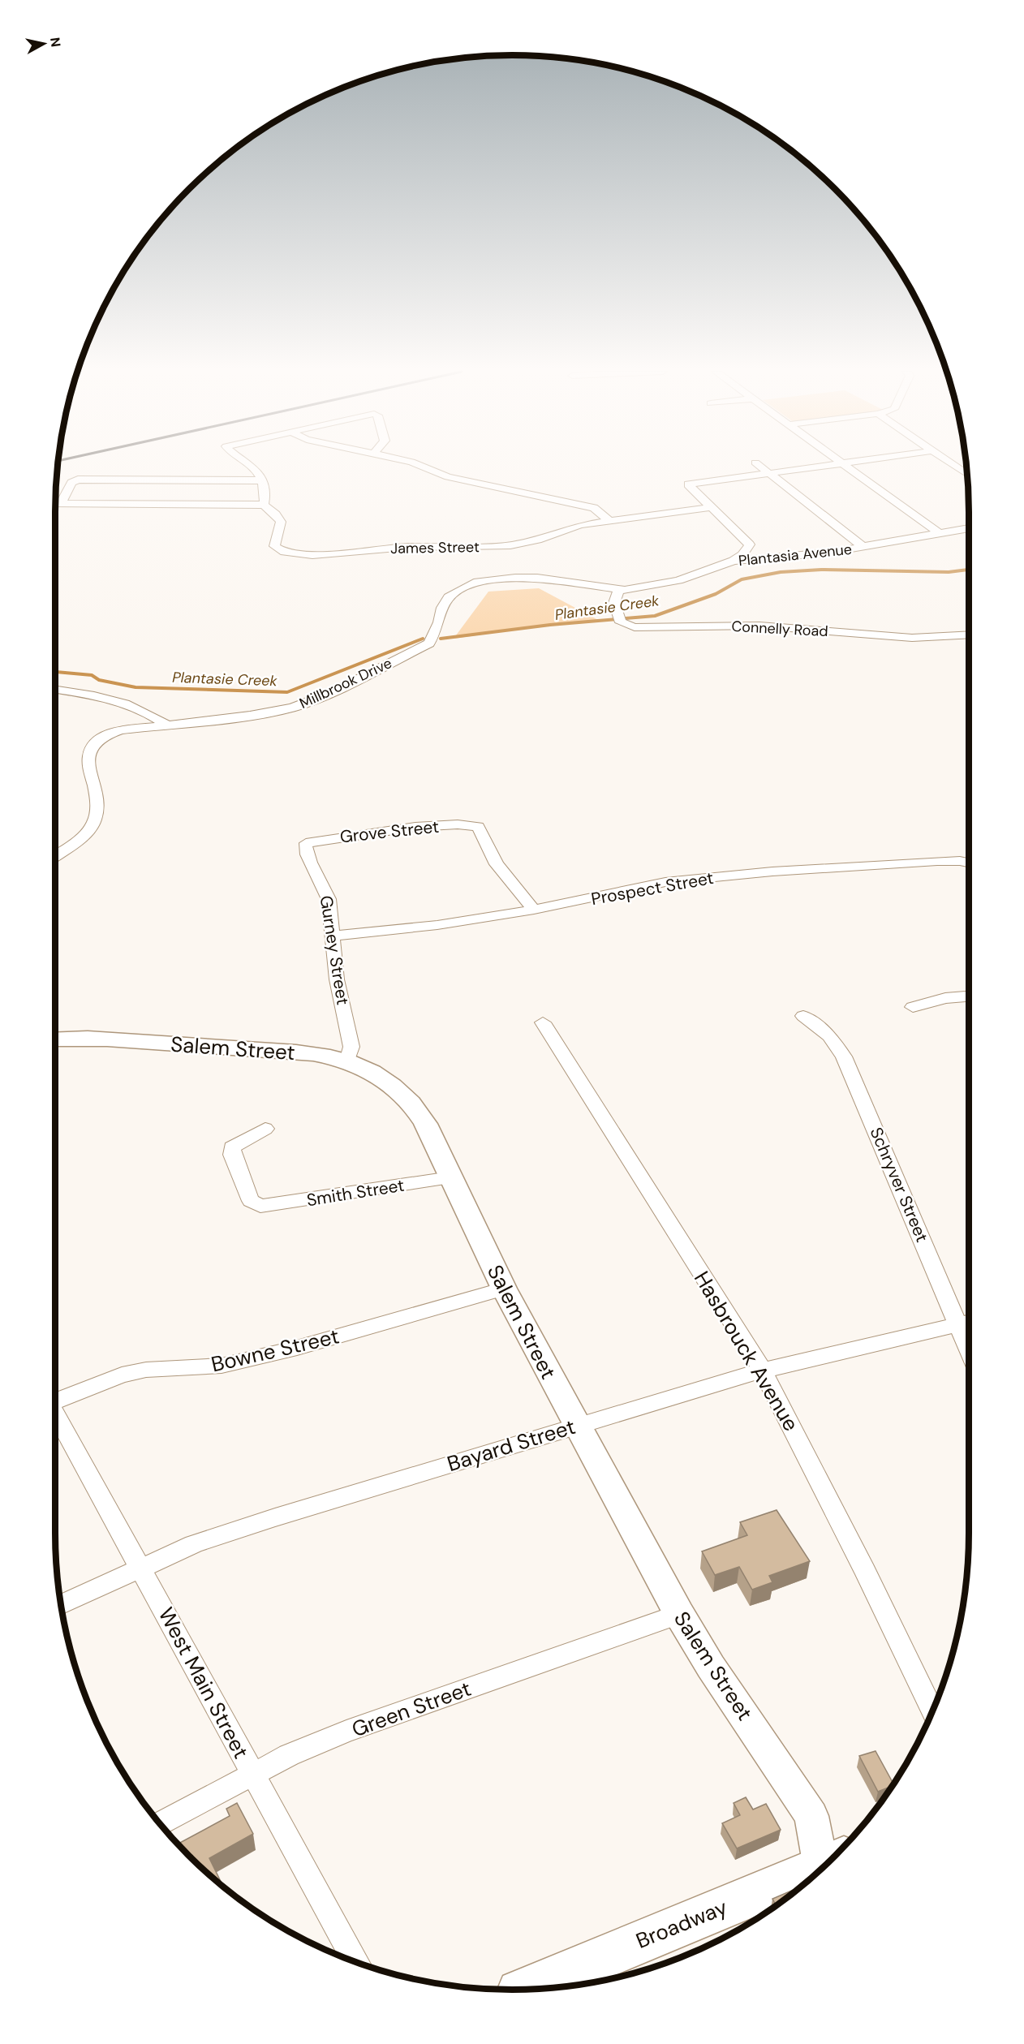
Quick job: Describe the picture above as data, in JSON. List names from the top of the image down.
{
  "streets": {
    "highway": ["Broadway"],
    "street": [
      "James Street",
      "Plantasia Avenue",
      "Connelly Road",
      "Millbrook Drive",
      "Grove Street",
      "Prospect Street",
      "Gurney Street",
      "Salem Street",
      "Schryver Street",
      "Smith Street",
      "Bowne Street",
      "Hasbrouck Avenue",
      "Bayard Street",
      "West Main Street",
      "Green Street"
    ]
  },
  "crossings": [
    ["Plantasia Avenue", "Connelly Road"],
    ["Plantasia Avenue", "Millbrook Drive"],
    ["Connelly Road", "Millbrook Drive"],
    ["Grove Street", "Prospect Street"],
    ["Grove Street", "Gurney Street"],
    ["Prospect Street", "Gurney Street"],
    ["Gurney Street", "Salem Street"],
    ["Salem Street", "Smith Street"],
    ["Salem Street", "Bowne Street"],
    ["Salem Street", "Bayard Street"],
    ["Salem Street", "Green Street"],
    ["Schryver Street", "Bayard Street"],
    ["Hasbrouck Avenue", "Bayard Street"],
    ["Bayard Street", "West Main Street"],
    ["West Main Street", "Green Street"]
  ],
  "water": ["Plantasie Creek"],
  "north": "right"
}
